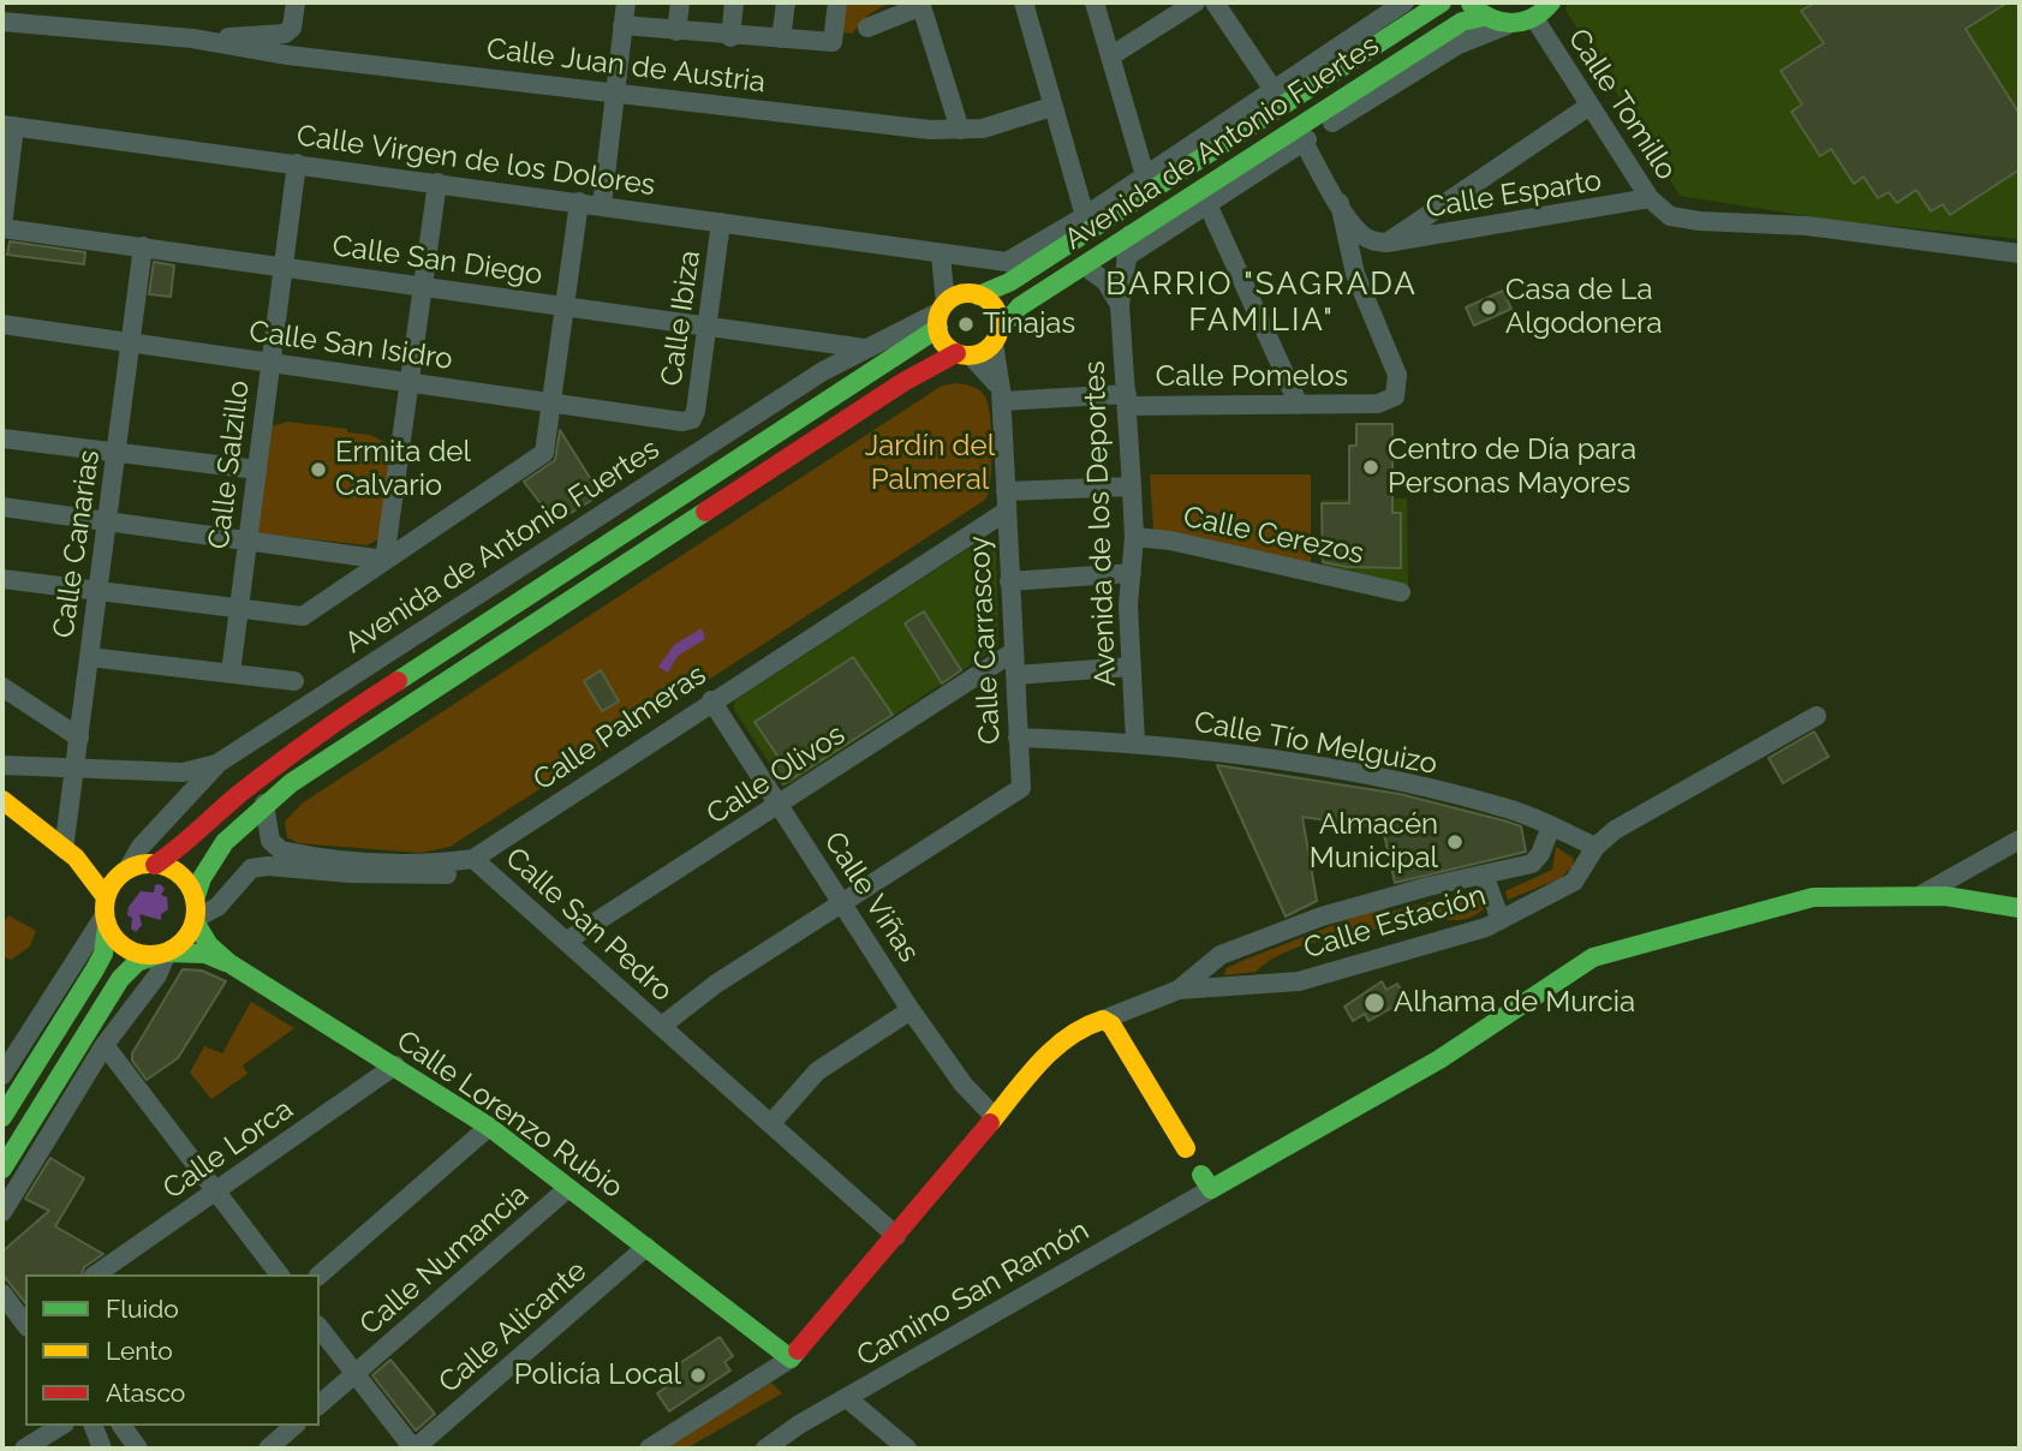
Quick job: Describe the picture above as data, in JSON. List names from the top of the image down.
{
  "streets": {
    "main road": ["Avenida de Antonio Fuertes", "Calle Estación", "Calle Lorenzo Rubio"],
    "street": [
      "Calle Juan de Austria",
      "Calle Tomillo",
      "Calle Virgen de los Dolores",
      "Calle Esparto",
      "Calle San Diego",
      "Calle Ibiza",
      "Calle San Isidro",
      "Calle Pomelos",
      "Calle Salzillo",
      "Avenida de los Deportes",
      "Calle Cerezos",
      "Calle Canarias",
      "Calle Carrascoy",
      "Calle Palmeras",
      "Calle Tío Melguizo",
      "Calle Olivos",
      "Calle Viñas",
      "Calle San Pedro",
      "Calle Lorca",
      "Calle Numancia",
      "Camino San Ramón",
      "Calle Alicante"
    ]
  },
  "crossings": [
    ["Calle Tomillo", "Calle Esparto"],
    ["Avenida de Antonio Fuertes", "Calle Virgen de los Dolores"],
    ["Avenida de Antonio Fuertes", "Calle San Diego"],
    ["Avenida de Antonio Fuertes", "Avenida de los Deportes"],
    ["Avenida de Antonio Fuertes", "Calle Carrascoy"],
    ["Avenida de Antonio Fuertes", "Calle San Pedro"],
    ["Avenida de Antonio Fuertes", "Calle Lorenzo Rubio"],
    ["Calle Virgen de los Dolores", "Calle Ibiza"],
    ["Calle Virgen de los Dolores", "Calle Salzillo"],
    ["Calle San Diego", "Calle Ibiza"],
    ["Calle San Diego", "Calle Salzillo"],
    ["Calle San Diego", "Calle Canarias"],
    ["Calle Ibiza", "Calle San Isidro"],
    ["Calle San Isidro", "Calle Salzillo"],
    ["Calle San Isidro", "Calle Canarias"],
    ["Calle Pomelos", "Avenida de los Deportes"],
    ["Calle Pomelos", "Calle Carrascoy"],
    ["Avenida de los Deportes", "Calle Cerezos"],
    ["Avenida de los Deportes", "Calle Tío Melguizo"],
    ["Calle Carrascoy", "Calle Palmeras"],
    ["Calle Carrascoy", "Calle Tío Melguizo"],
    ["Calle Carrascoy", "Calle Olivos"],
    ["Calle Carrascoy", "Calle Viñas"],
    ["Calle Palmeras", "Calle Viñas"],
    ["Calle Palmeras", "Calle San Pedro"],
    ["Calle Tío Melguizo", "Calle Estación"],
    ["Calle Olivos", "Calle Viñas"],
    ["Calle Olivos", "Calle San Pedro"],
    ["Calle Viñas", "Calle Estación"],
    ["Calle Estación", "Calle San Pedro"],
    ["Calle Estación", "Calle Lorenzo Rubio"],
    ["Calle San Pedro", "Calle Lorenzo Rubio"],
    ["Calle Lorenzo Rubio", "Calle Lorca"],
    ["Calle Lorenzo Rubio", "Calle Numancia"],
    ["Calle Lorenzo Rubio", "Calle Alicante"]
  ],
  "districts": ["BARRIO \"SAGRADA FAMILIA\""],
  "parks": ["Jardín del Palmeral"],
  "places": [
    "Casa de La Algodonera",
    "Tinajas",
    "Centro de Día para Personas Mayores",
    "Ermita del Calvario",
    "Almacén Municipal",
    "Alhama de Murcia",
    "Policía Local"
  ],
  "legend": ["Fluido", "Lento", "Atasco"]
}
